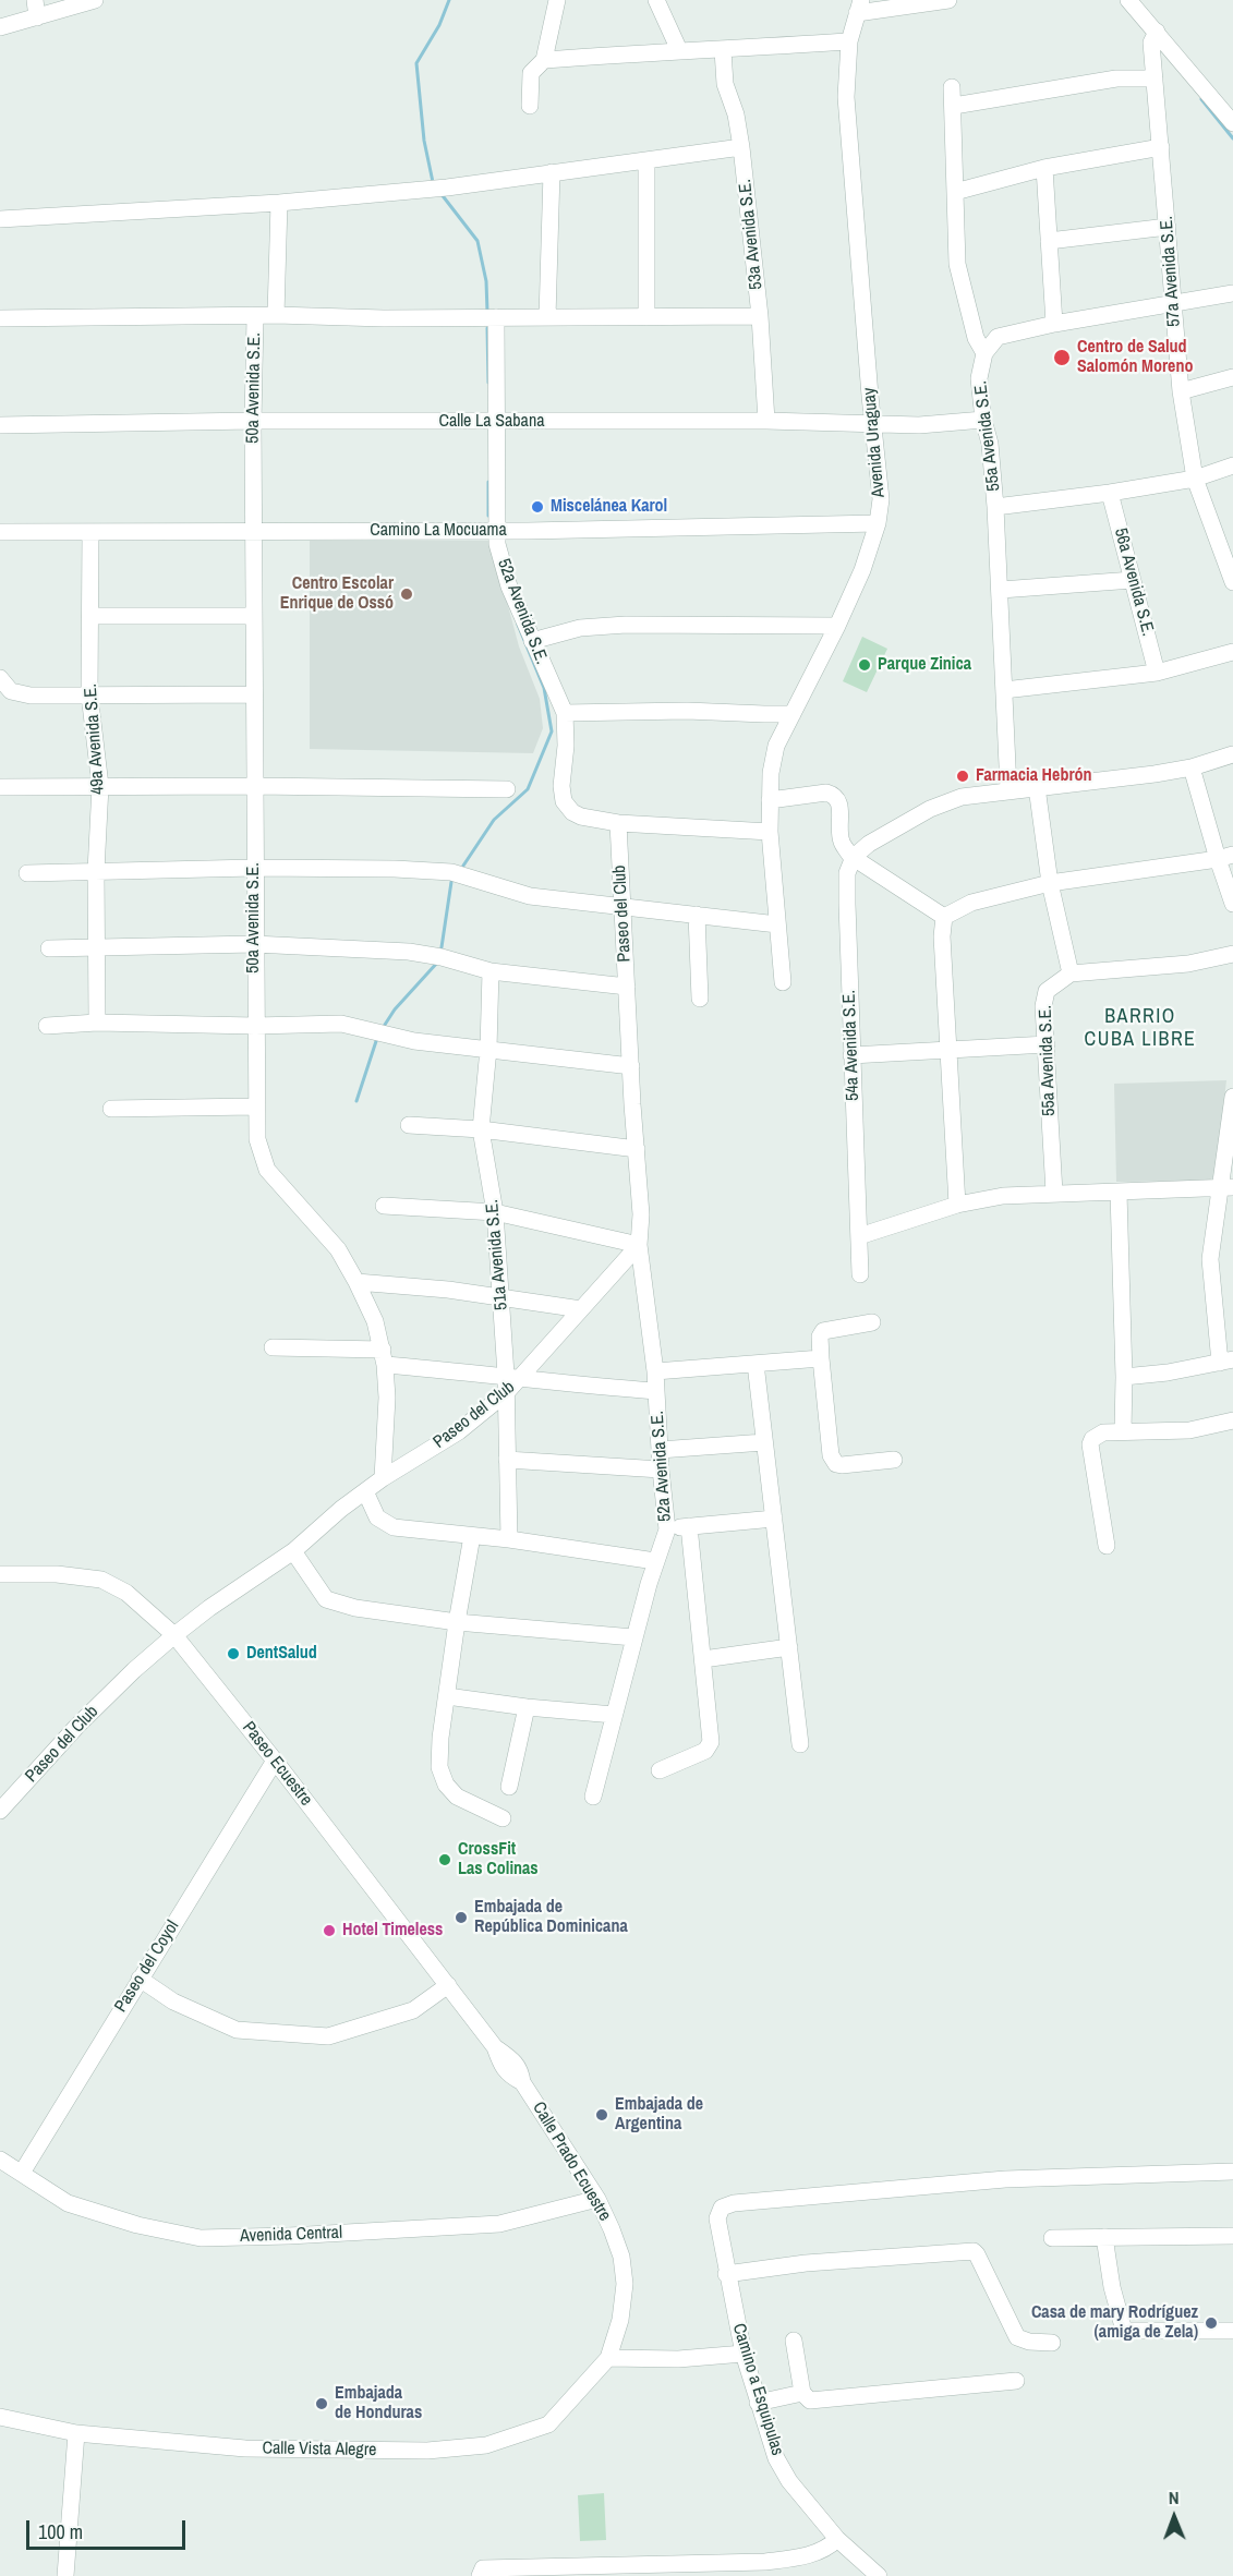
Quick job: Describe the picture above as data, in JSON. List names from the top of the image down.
{
  "streets": {
    "street": [
      "53a Avenida S.E.",
      "57a Avenida S.E.",
      "50a Avenida S.E.",
      "Calle La Sabana",
      "55a Avenida S.E.",
      "Avenida Uraguay",
      "Camino La Mocuama",
      "56a Avenida S.E.",
      "52a Avenida S.E.",
      "49a Avenida S.E.",
      "Paseo del Club",
      "54a Avenida S.E.",
      "51a Avenida S.E.",
      "Paseo Ecuestre",
      "Paseo del Coyol",
      "Calle Prado Ecuestre",
      "Avenida Central",
      "Camino a Esquipulas",
      "Calle Vista Alegre"
    ]
  },
  "crossings": [
    ["53a Avenida S.E.", "Calle La Sabana"],
    ["50a Avenida S.E.", "Calle La Sabana"],
    ["50a Avenida S.E.", "Camino La Mocuama"],
    ["50a Avenida S.E.", "Paseo del Club"],
    ["Calle La Sabana", "55a Avenida S.E."],
    ["Calle La Sabana", "Avenida Uraguay"],
    ["Calle La Sabana", "52a Avenida S.E."],
    ["Avenida Uraguay", "Camino La Mocuama"],
    ["Camino La Mocuama", "52a Avenida S.E."],
    ["Camino La Mocuama", "49a Avenida S.E."],
    ["52a Avenida S.E.", "Paseo del Club"],
    ["Paseo del Club", "51a Avenida S.E."],
    ["Paseo del Club", "Paseo Ecuestre"],
    ["Paseo Ecuestre", "Paseo del Coyol"],
    ["Paseo Ecuestre", "Calle Prado Ecuestre"],
    ["Paseo del Coyol", "Avenida Central"],
    ["Calle Prado Ecuestre", "Avenida Central"],
    ["Calle Prado Ecuestre", "Calle Vista Alegre"]
  ],
  "districts": ["BARRIO CUBA LIBRE"],
  "places": [
    "Centro de Salud Salomón Moreno",
    "Miscelánea Karol",
    "Centro Escolar Enrique de Ossó",
    "Parque Zinica",
    "Farmacia Hebrón",
    "DentSalud",
    "CrossFit Las Colinas",
    "Embajada de República Dominicana",
    "Hotel Timeless",
    "Embajada de Argentina",
    "Casa de mary Rodríguez (amiga de Zela)",
    "Embajada de Honduras"
  ],
  "scale_bar": "100 m",
  "north": "top"
}
